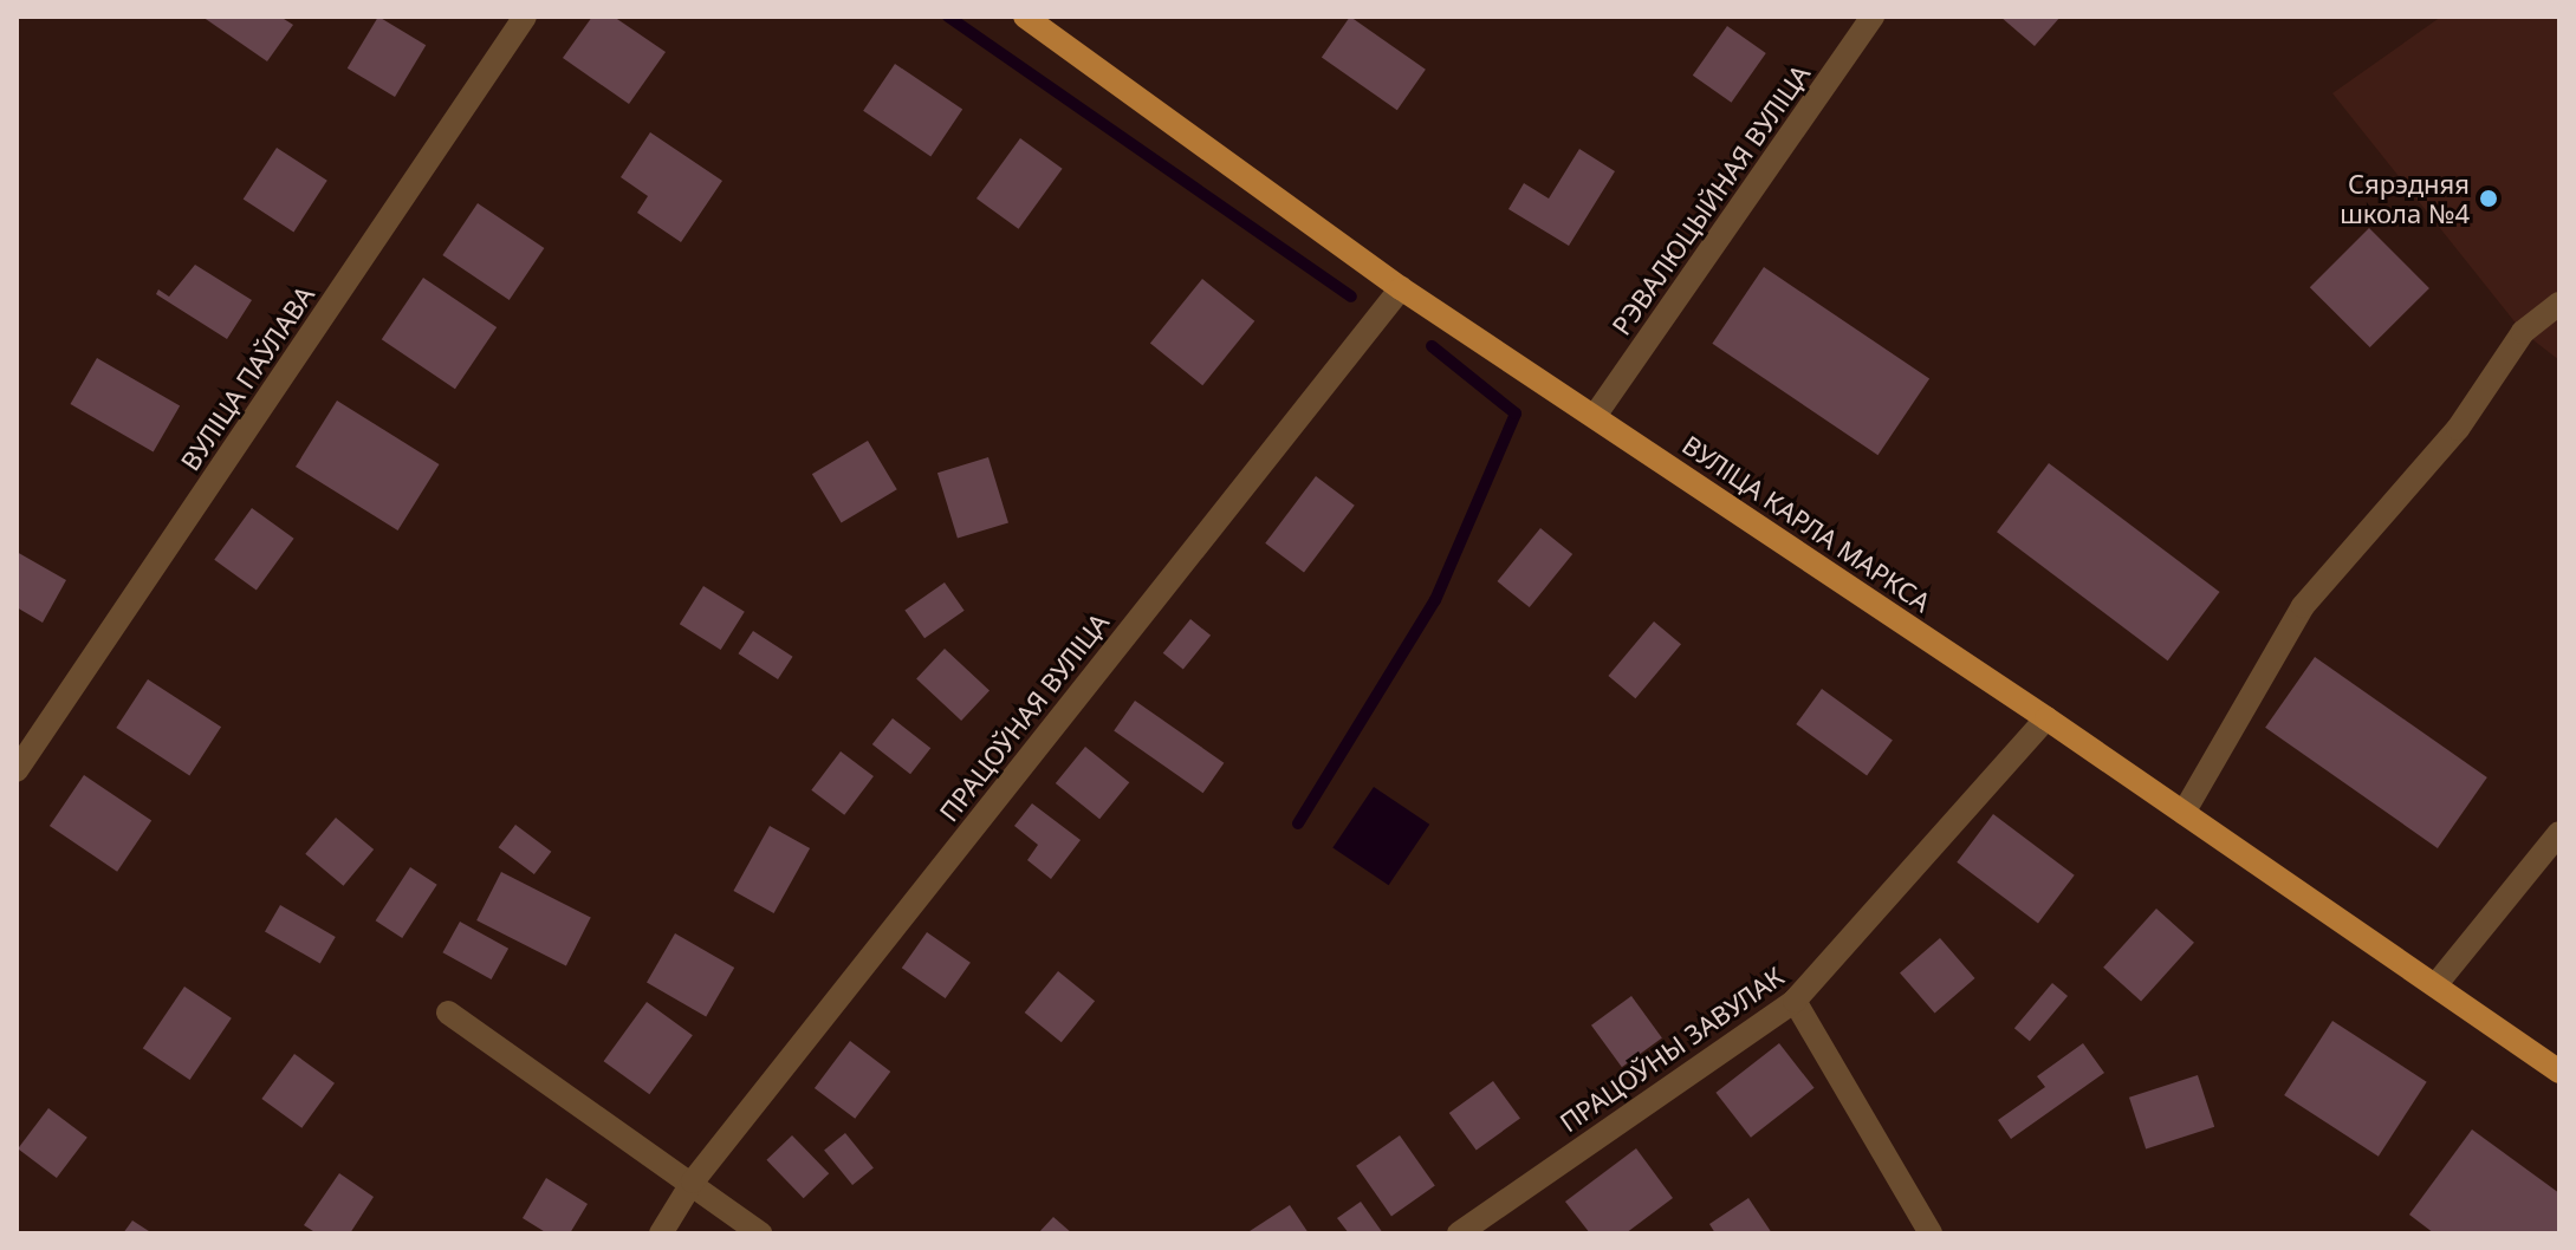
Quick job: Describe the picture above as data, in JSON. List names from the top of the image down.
{
  "streets": {
    "main road": ["ВУЛІЦА КАРЛА МАРКСА"],
    "street": [
      "РЭВАЛЮЦЫЙНАЯ ВУЛІЦА",
      "ВУЛІЦА ПАЎЛАВА",
      "ПРАЦОЎНАЯ ВУЛІЦА",
      "ПРАЦОЎНЫ ЗАВУЛАК"
    ]
  },
  "crossings": [
    ["РЭВАЛЮЦЫЙНАЯ ВУЛІЦА", "ВУЛІЦА КАРЛА МАРКСА"],
    ["ВУЛІЦА КАРЛА МАРКСА", "ПРАЦОЎНАЯ ВУЛІЦА"],
    ["ВУЛІЦА КАРЛА МАРКСА", "ПРАЦОЎНЫ ЗАВУЛАК"]
  ],
  "places": ["Сярэдняя школа №4"]
}
